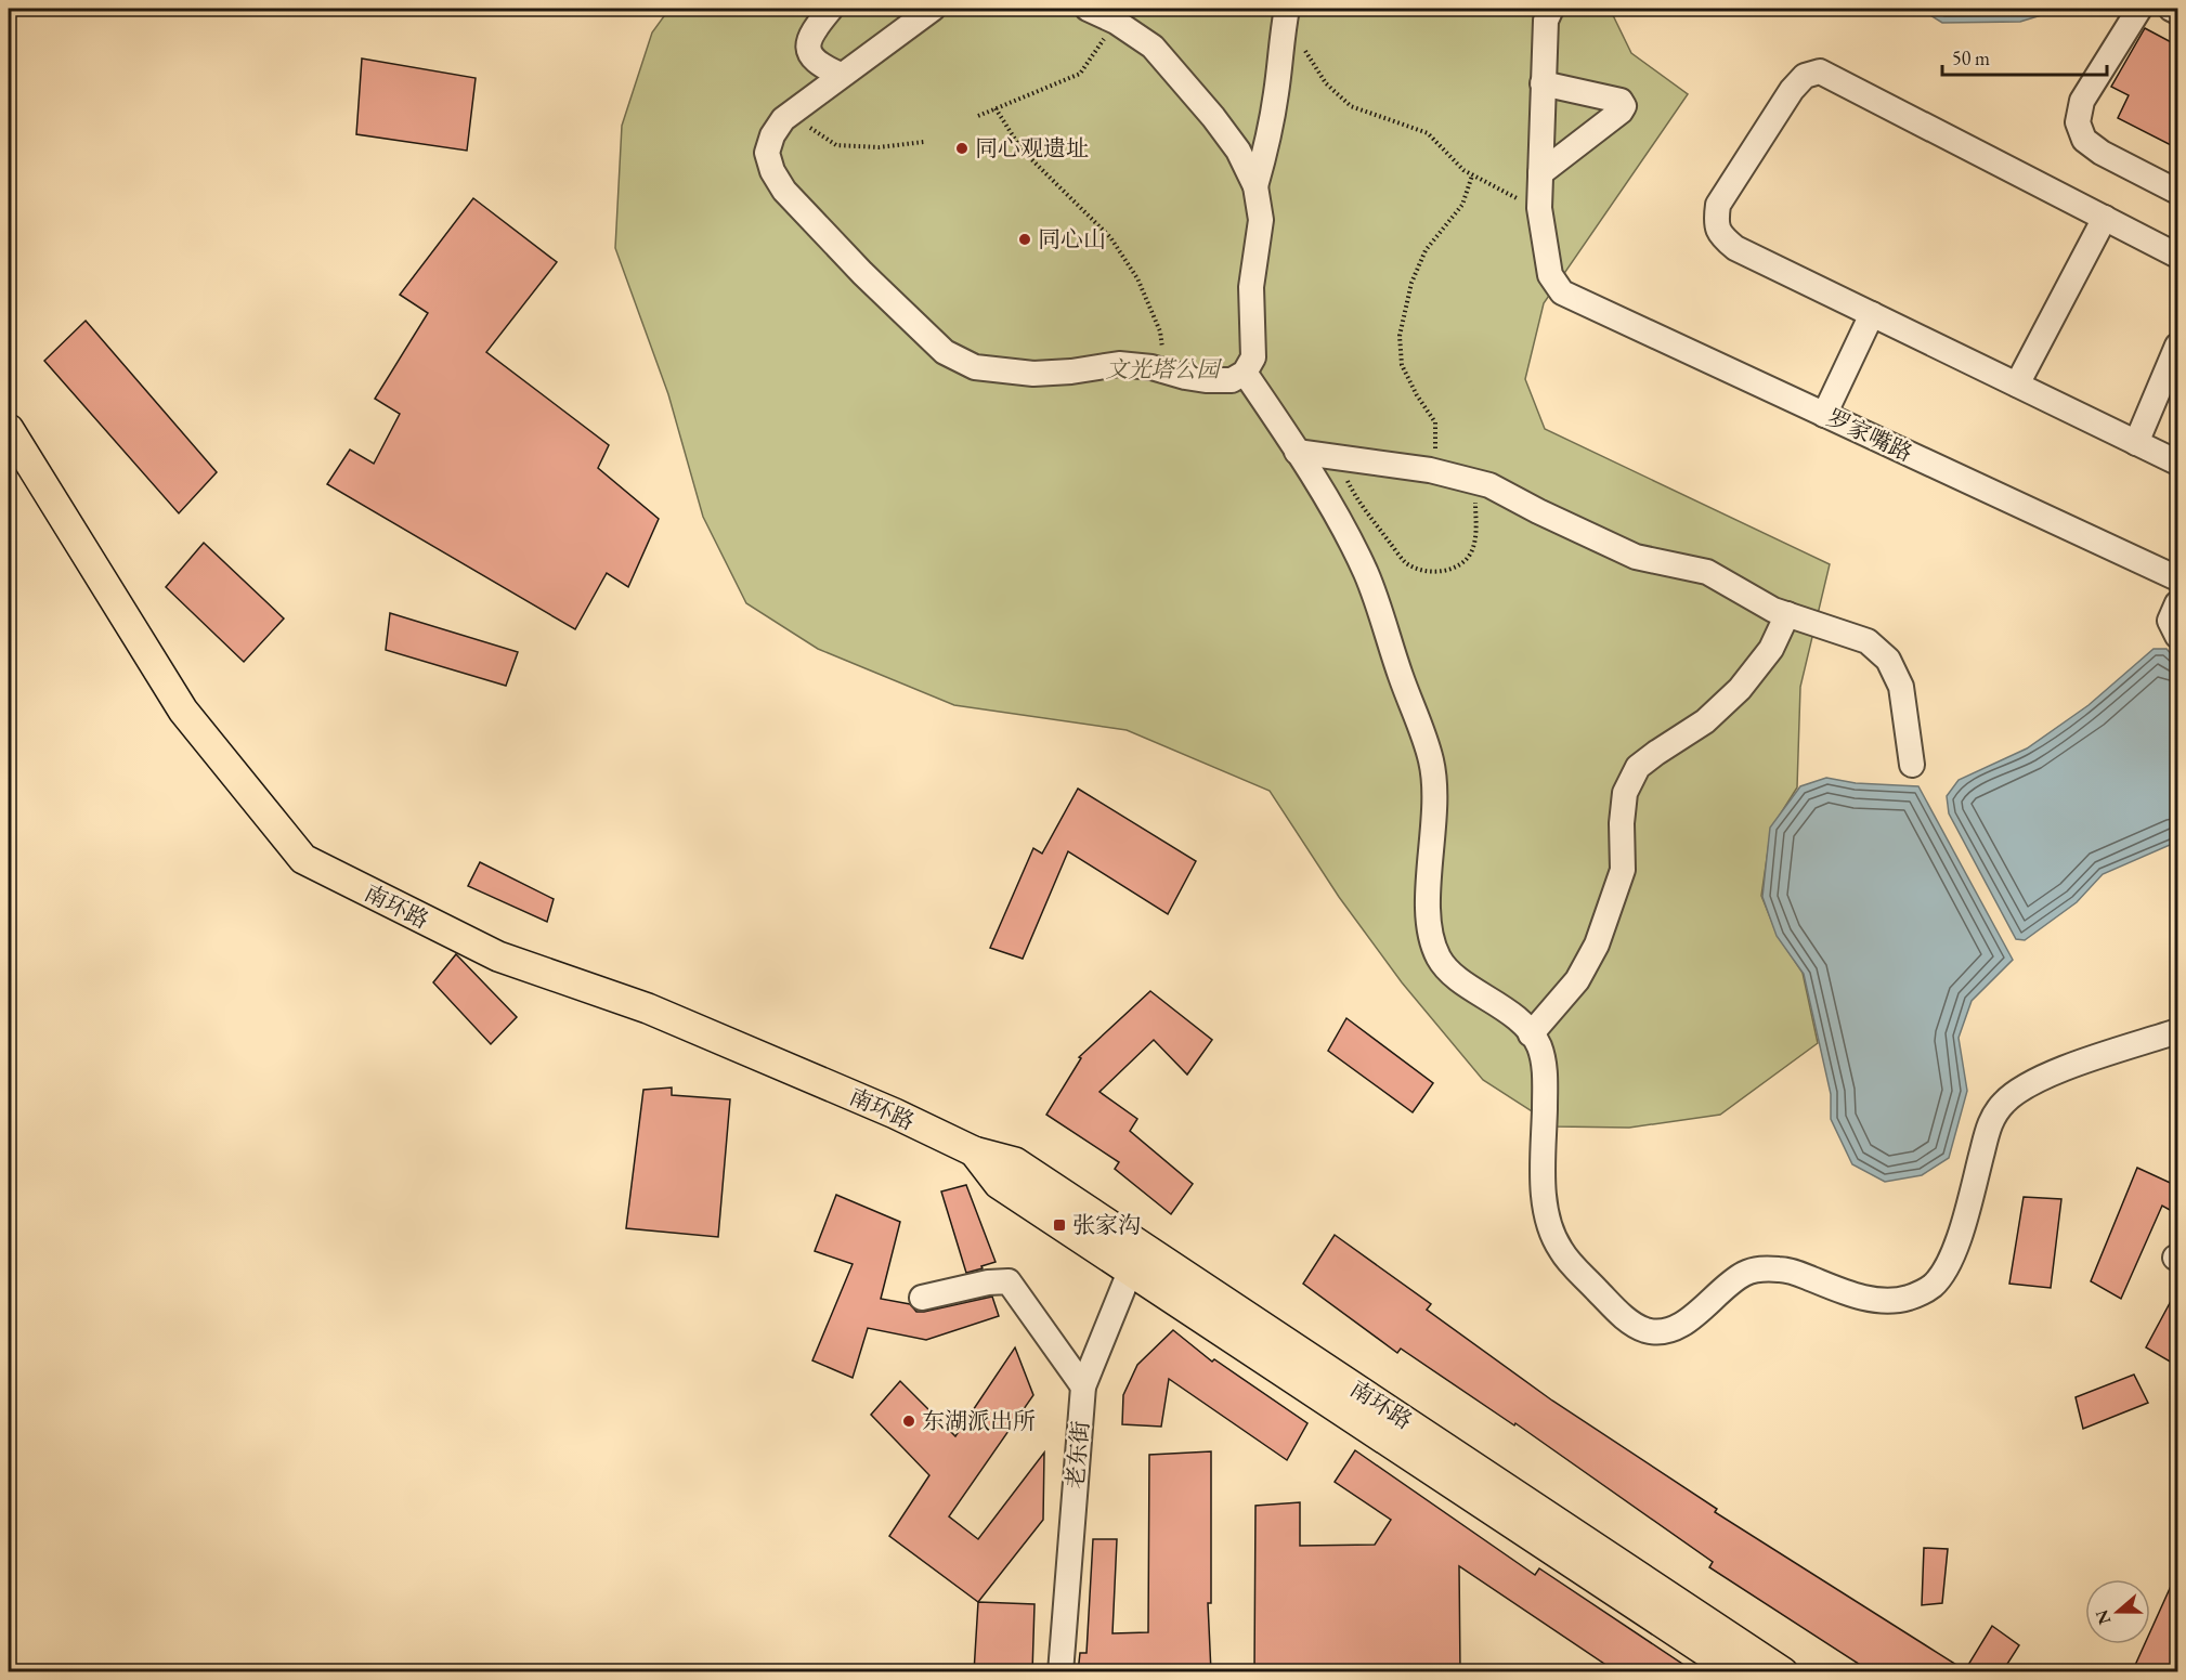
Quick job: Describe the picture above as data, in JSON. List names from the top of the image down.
{
  "streets": {
    "main road": ["南环路"],
    "street": ["罗家嘴路", "老东街"]
  },
  "crossings": [
    ["南环路", "老东街"]
  ],
  "parks": ["文光塔公园"],
  "places": {
    "other": ["同心观遗址", "同心山", "东湖派出所"],
    "transit": ["张家沟"]
  },
  "scale_bar": "50 m",
  "north": "left"
}
